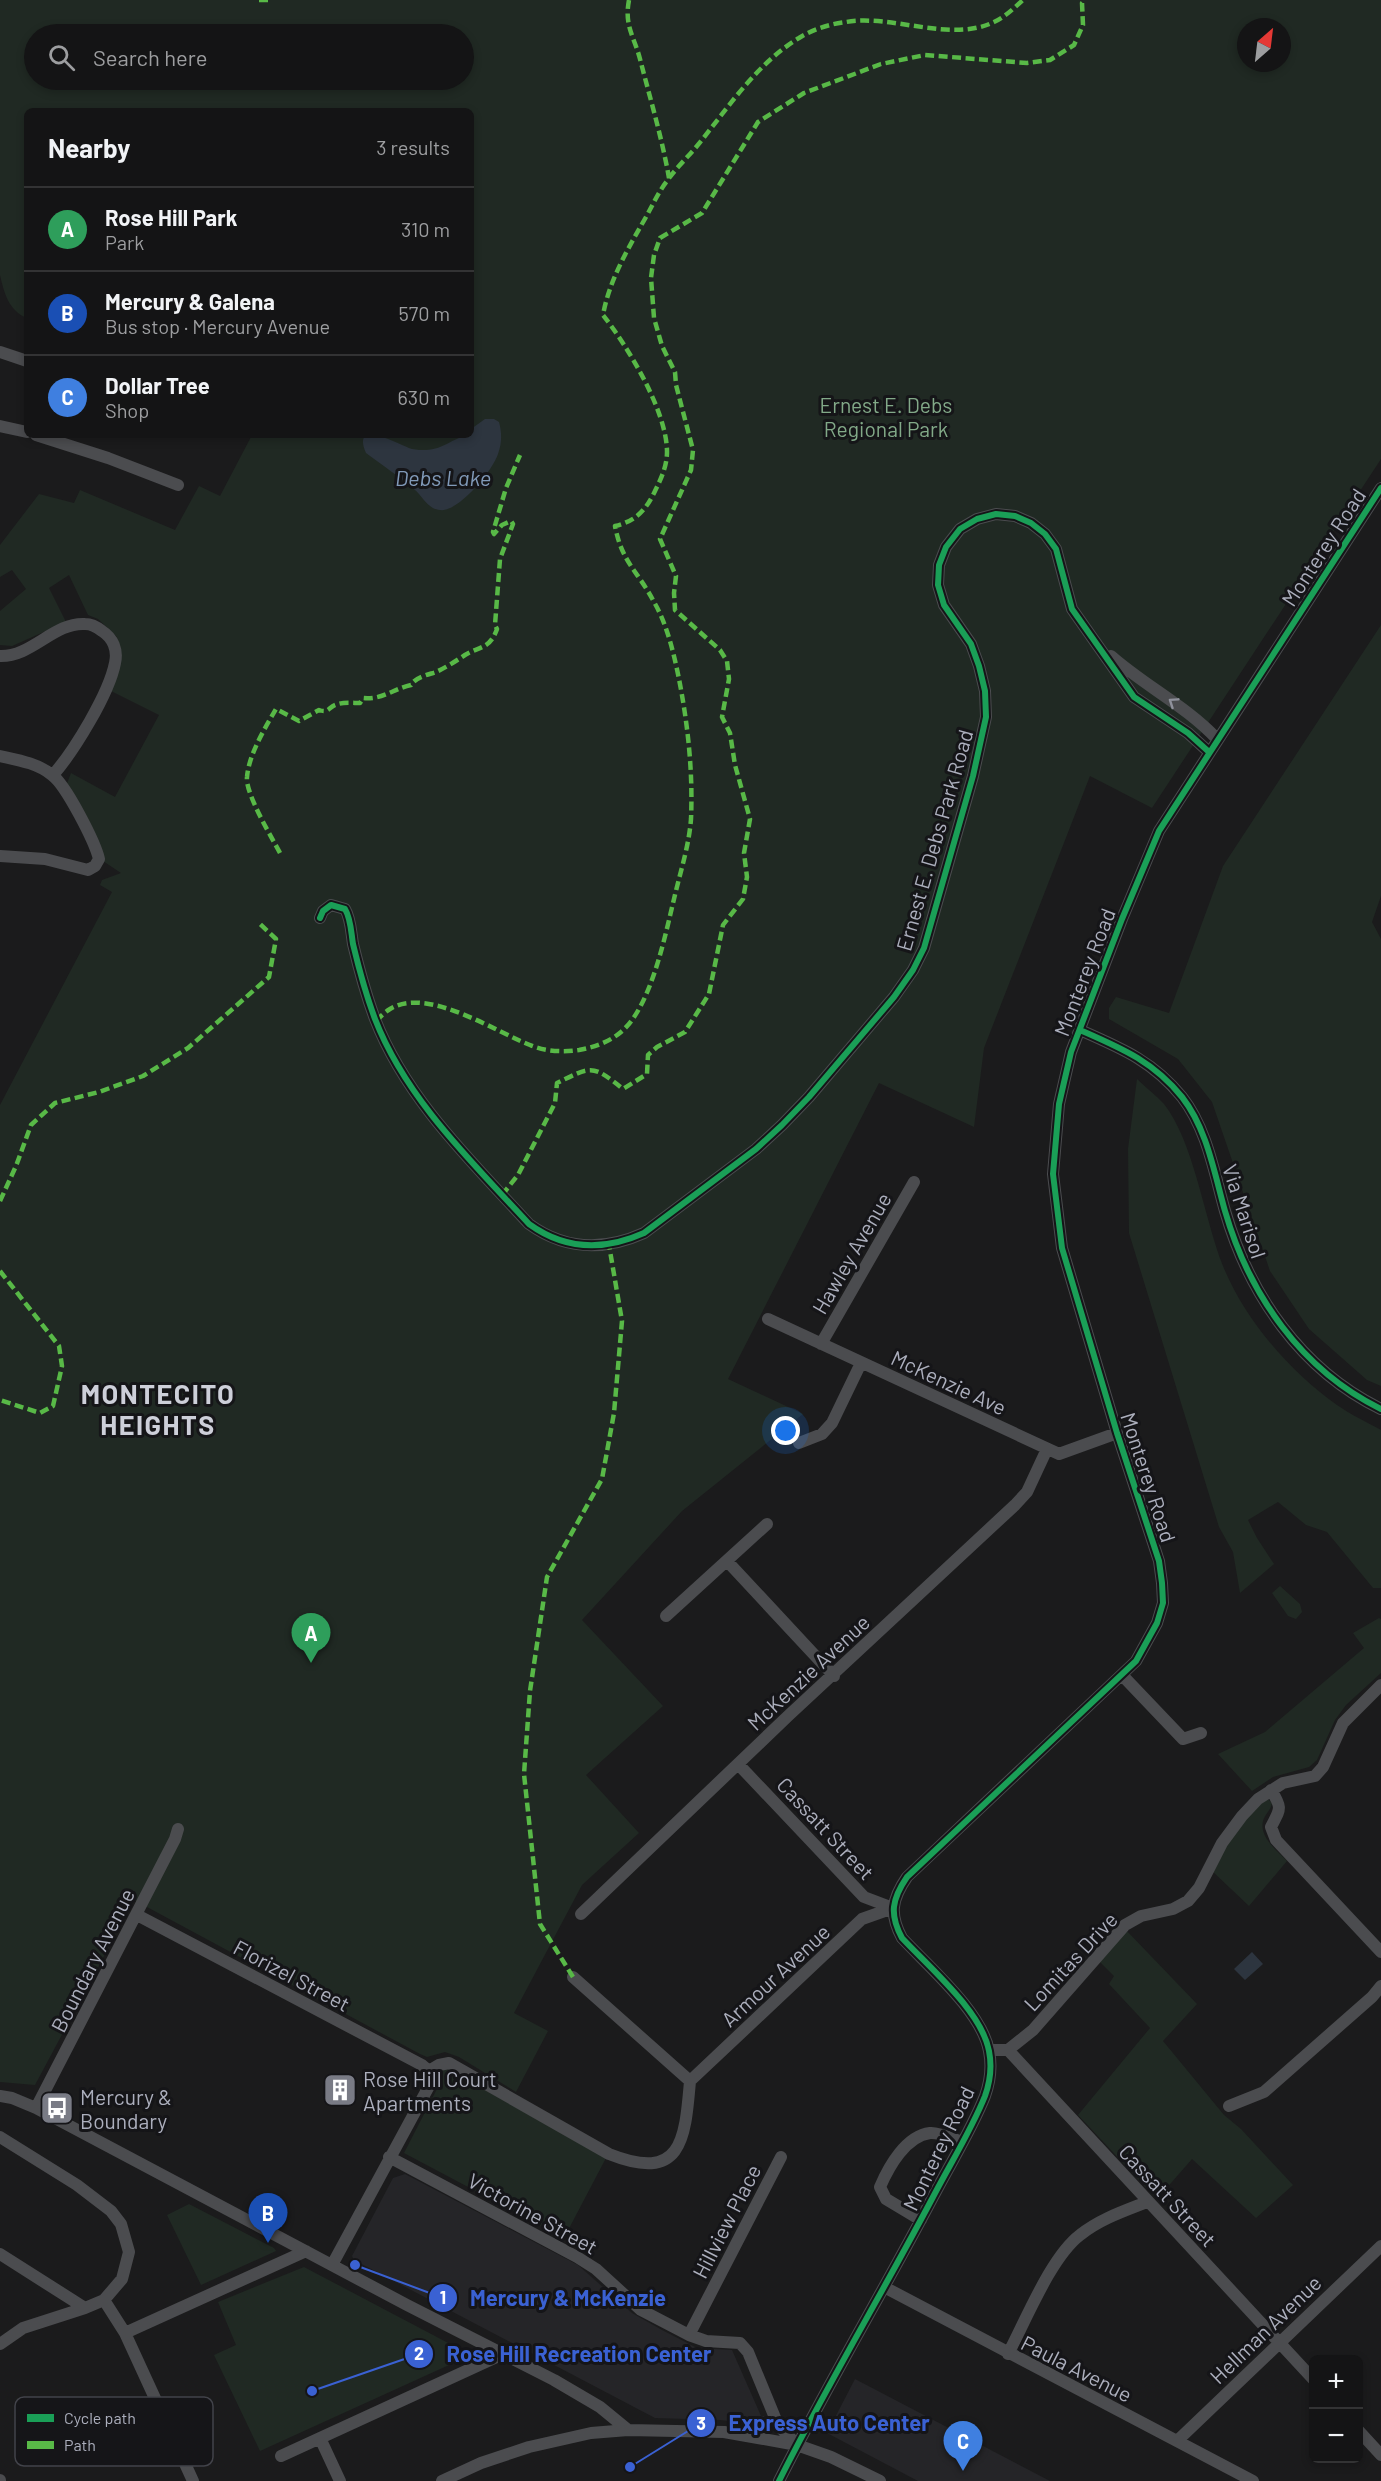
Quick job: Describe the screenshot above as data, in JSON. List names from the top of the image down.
{
  "streets": {
    "street": [
      "Monterey Road",
      "Ernest E. Debs Park Road",
      "Via Marisol",
      "Hawley Avenue",
      "McKenzie Ave",
      "McKenzie Avenue",
      "Cassatt Street",
      "Boundary Avenue",
      "Lomitas Drive",
      "Florizel Street",
      "Armour Avenue",
      "Victorine Street",
      "Hillview Place",
      "Hellman Avenue",
      "Paula Avenue"
    ]
  },
  "crossings": [
    ["Monterey Road", "Ernest E. Debs Park Road"],
    ["Monterey Road", "Via Marisol"],
    ["Monterey Road", "McKenzie Ave"],
    ["Monterey Road", "Cassatt Street"],
    ["Monterey Road", "Armour Avenue"],
    ["Monterey Road", "Victorine Street"],
    ["Monterey Road", "Paula Avenue"],
    ["Hawley Avenue", "McKenzie Ave"],
    ["McKenzie Ave", "McKenzie Avenue"],
    ["McKenzie Avenue", "Cassatt Street"],
    ["Cassatt Street", "Lomitas Drive"],
    ["Cassatt Street", "Armour Avenue"],
    ["Cassatt Street", "Hellman Avenue"],
    ["Boundary Avenue", "Florizel Street"],
    ["Victorine Street", "Hillview Place"],
    ["Hellman Avenue", "Paula Avenue"]
  ],
  "districts": ["MONTECITO HEIGHTS"],
  "water": ["Debs Lake"],
  "parks": ["Ernest E. Debs Regional Park"],
  "places": {
    "building": ["Rose Hill Court Apartments"],
    "bus stop": ["Mercury & Boundary"],
    "other": ["Mercury & McKenzie", "Rose Hill Recreation Center", "Express Auto Center"]
  },
  "legend": ["Cycle path", "Path"],
  "north": "top right",
  "page": {
    "search": "Search here",
    "heading": ["Nearby", "3 results"],
    "list": [
      {
        "mark": "A",
        "name": "Rose Hill Park",
        "note": "Park",
        "value": "310 m"
      },
      {
        "mark": "B",
        "name": "Mercury & Galena",
        "note": "Bus stop · Mercury Avenue",
        "value": "570 m"
      },
      {
        "mark": "C",
        "name": "Dollar Tree",
        "note": "Shop",
        "value": "630 m"
      }
    ],
    "pins": ["A", "B", "C"],
    "map_buttons": ["+", "−"]
  }
}
